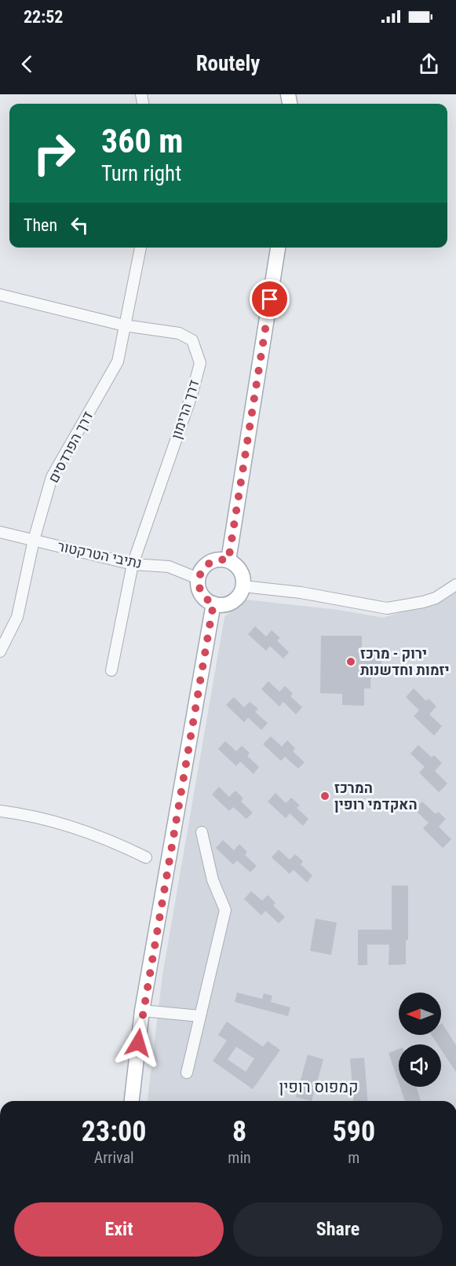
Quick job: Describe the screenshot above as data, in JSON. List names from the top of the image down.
{
  "streets": {
    "street": ["דרך הרימון", "דרך הפרדסים", "נתיבי הטרקטור"]
  },
  "crossings": [
    ["דרך הרימון", "דרך הפרדסים"],
    ["דרך הרימון", "נתיבי הטרקטור"],
    ["דרך הפרדסים", "נתיבי הטרקטור"]
  ],
  "districts": ["קמפוס רופין"],
  "places": ["ירוק - מרכז יזמות וחדשנות", "המרכז האקדמי רופין"],
  "north": "left",
  "page": {
    "status": "22:52",
    "header": "Routely",
    "turn": ["360 m", "Turn right"],
    "then": "Then",
    "eta": [
      "23:00",
      "Arrival",
      "8",
      "min",
      "590",
      "m"
    ],
    "buttons": ["Exit", "Share"]
  }
}
